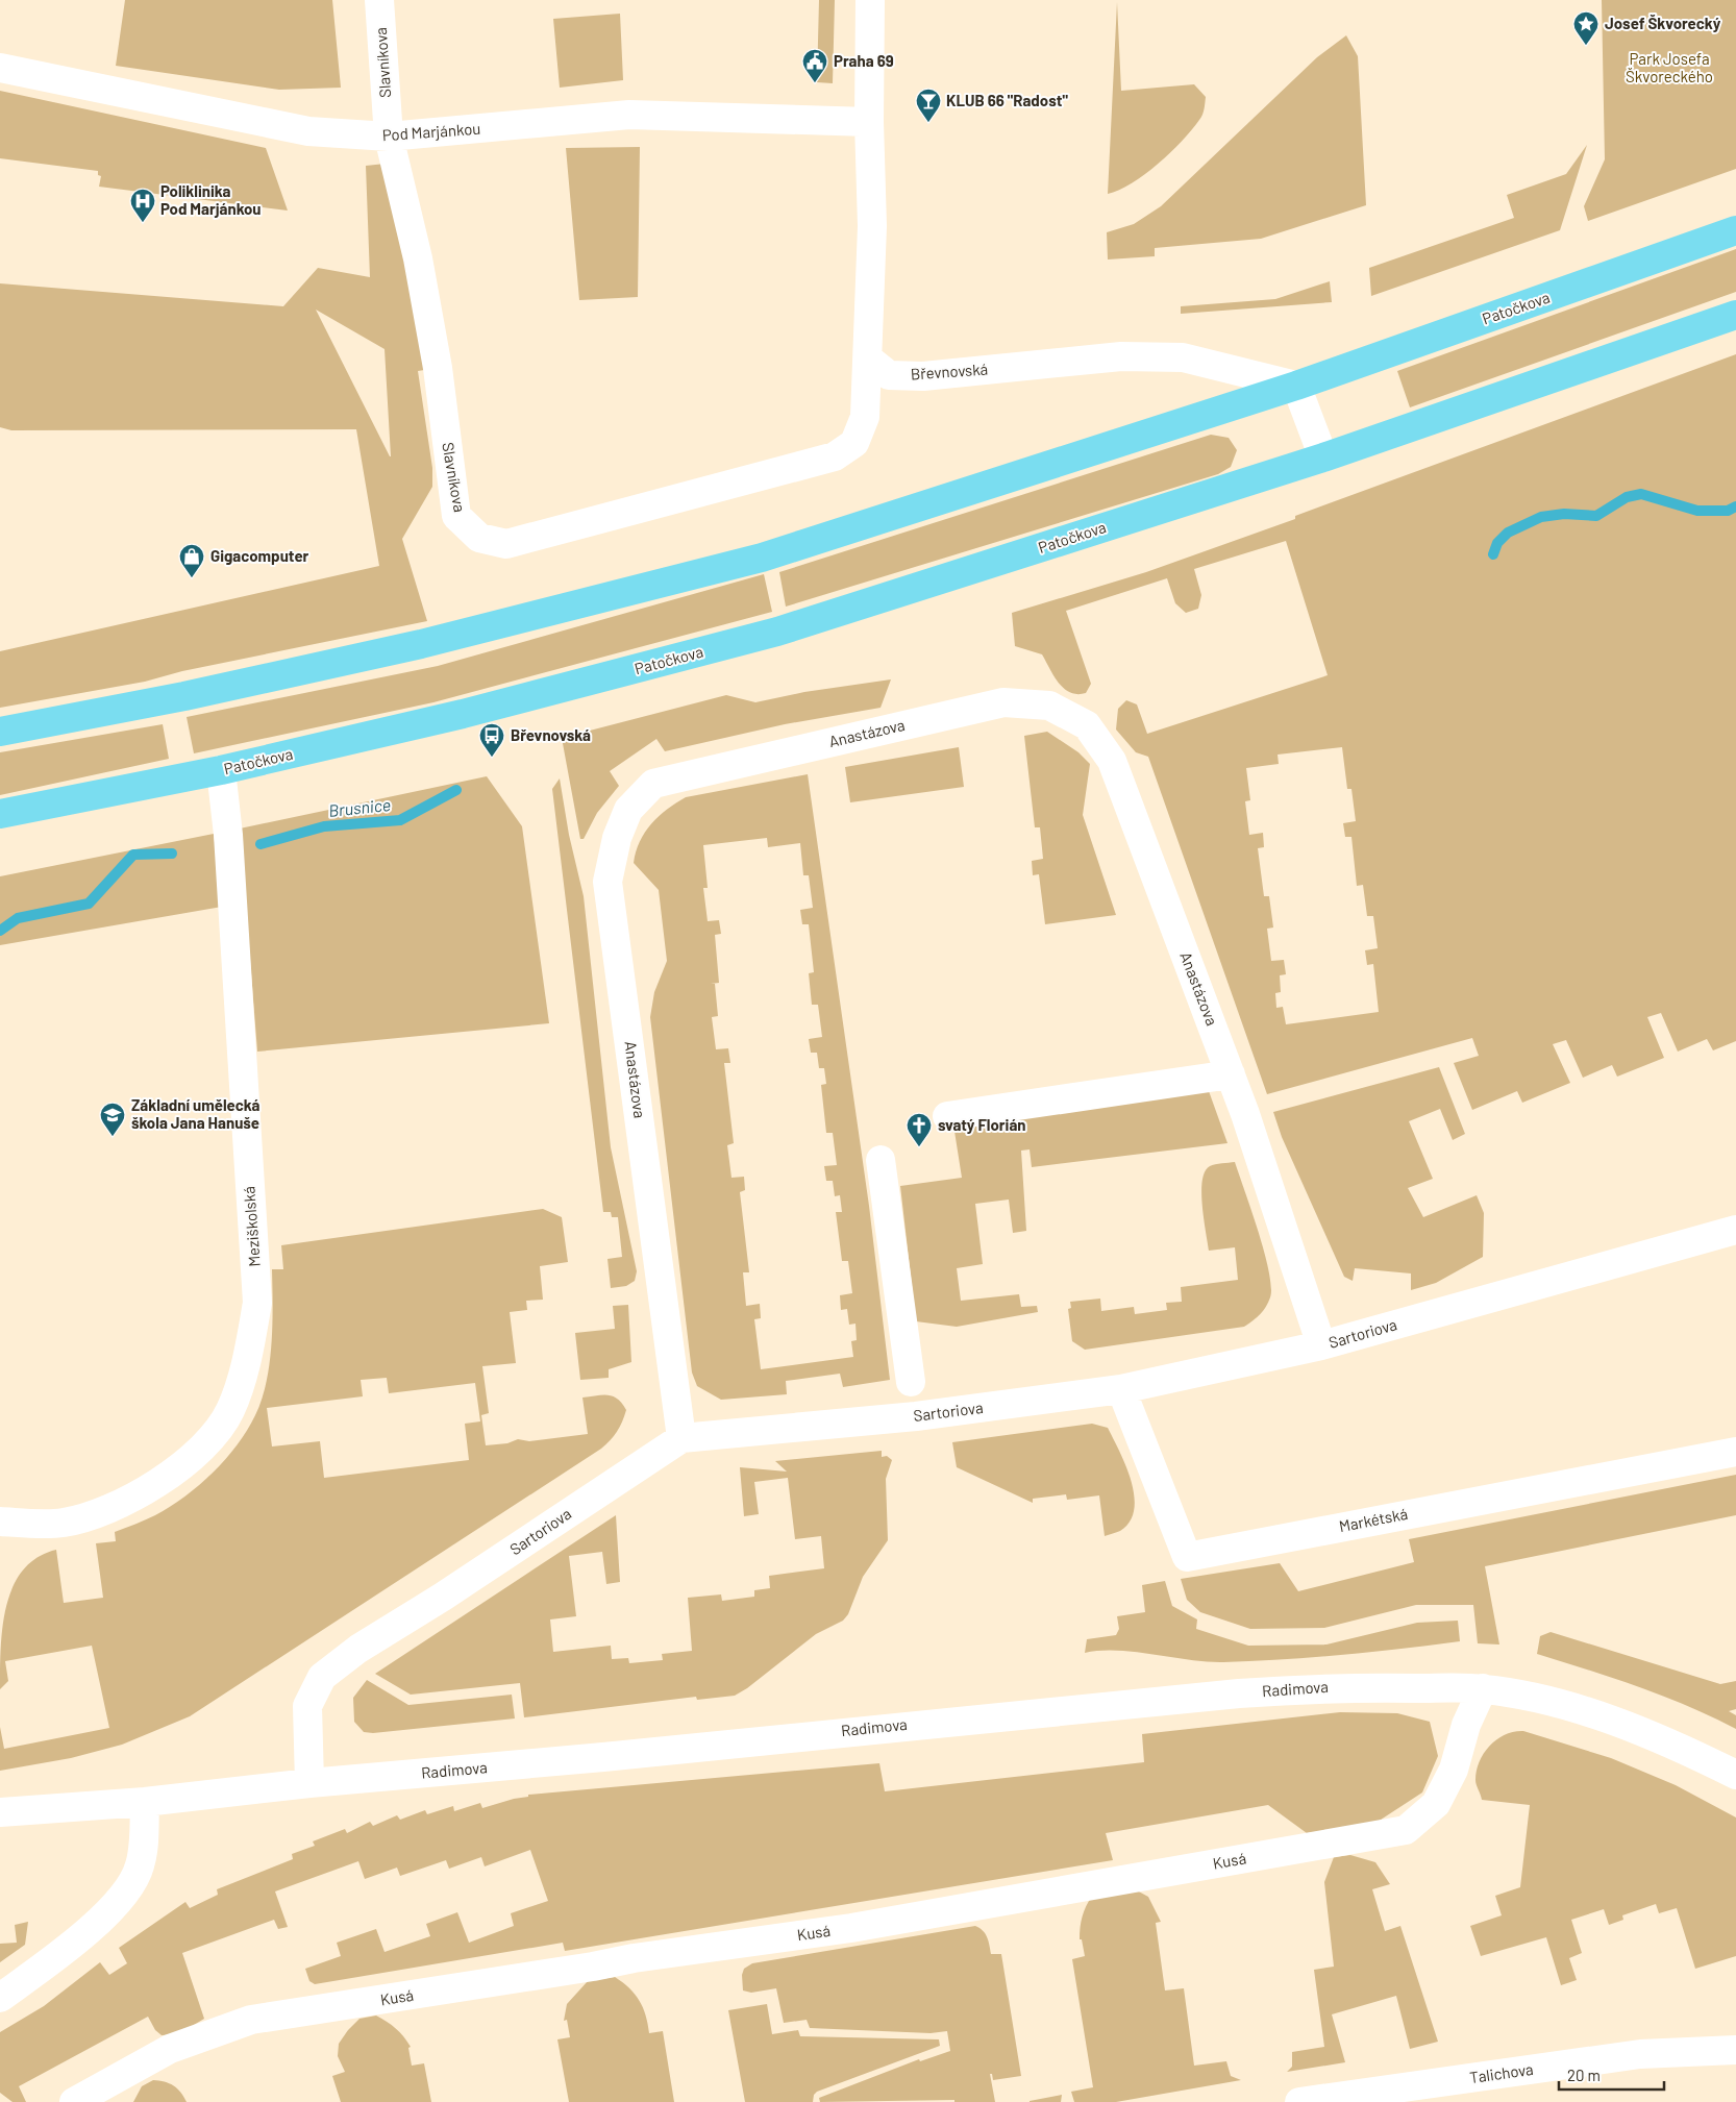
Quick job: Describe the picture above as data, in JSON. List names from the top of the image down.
{
  "streets": {
    "main road": ["Patočkova"],
    "street": [
      "Slavníkova",
      "Pod Marjánkou",
      "Břevnovská",
      "Anastázova",
      "Meziškolská",
      "Sartoriova",
      "Markétská",
      "Radimova",
      "Kusá",
      "Talichova"
    ]
  },
  "crossings": [
    ["Slavníkova", "Pod Marjánkou"],
    ["Slavníkova", "Břevnovská"],
    ["Patočkova", "Břevnovská"],
    ["Patočkova", "Meziškolská"],
    ["Anastázova", "Sartoriova"],
    ["Sartoriova", "Markétská"],
    ["Sartoriova", "Radimova"],
    ["Radimova", "Kusá"]
  ],
  "water": ["Brusnice"],
  "parks": ["Park Josefa Škvoreckého"],
  "places": {
    "place": ["Josef Škvorecký"],
    "public building": ["Praha 69"],
    "bar": ["KLUB 66 \"Radost\""],
    "hospital": ["Poliklinika Pod Marjánkou"],
    "shop": ["Gigacomputer"],
    "bus stop": ["Břevnovská"],
    "school or university": ["Základní umělecká škola Jana Hanuše"],
    "church": ["svatý Florián"]
  },
  "scale_bar": "20 m"
}
